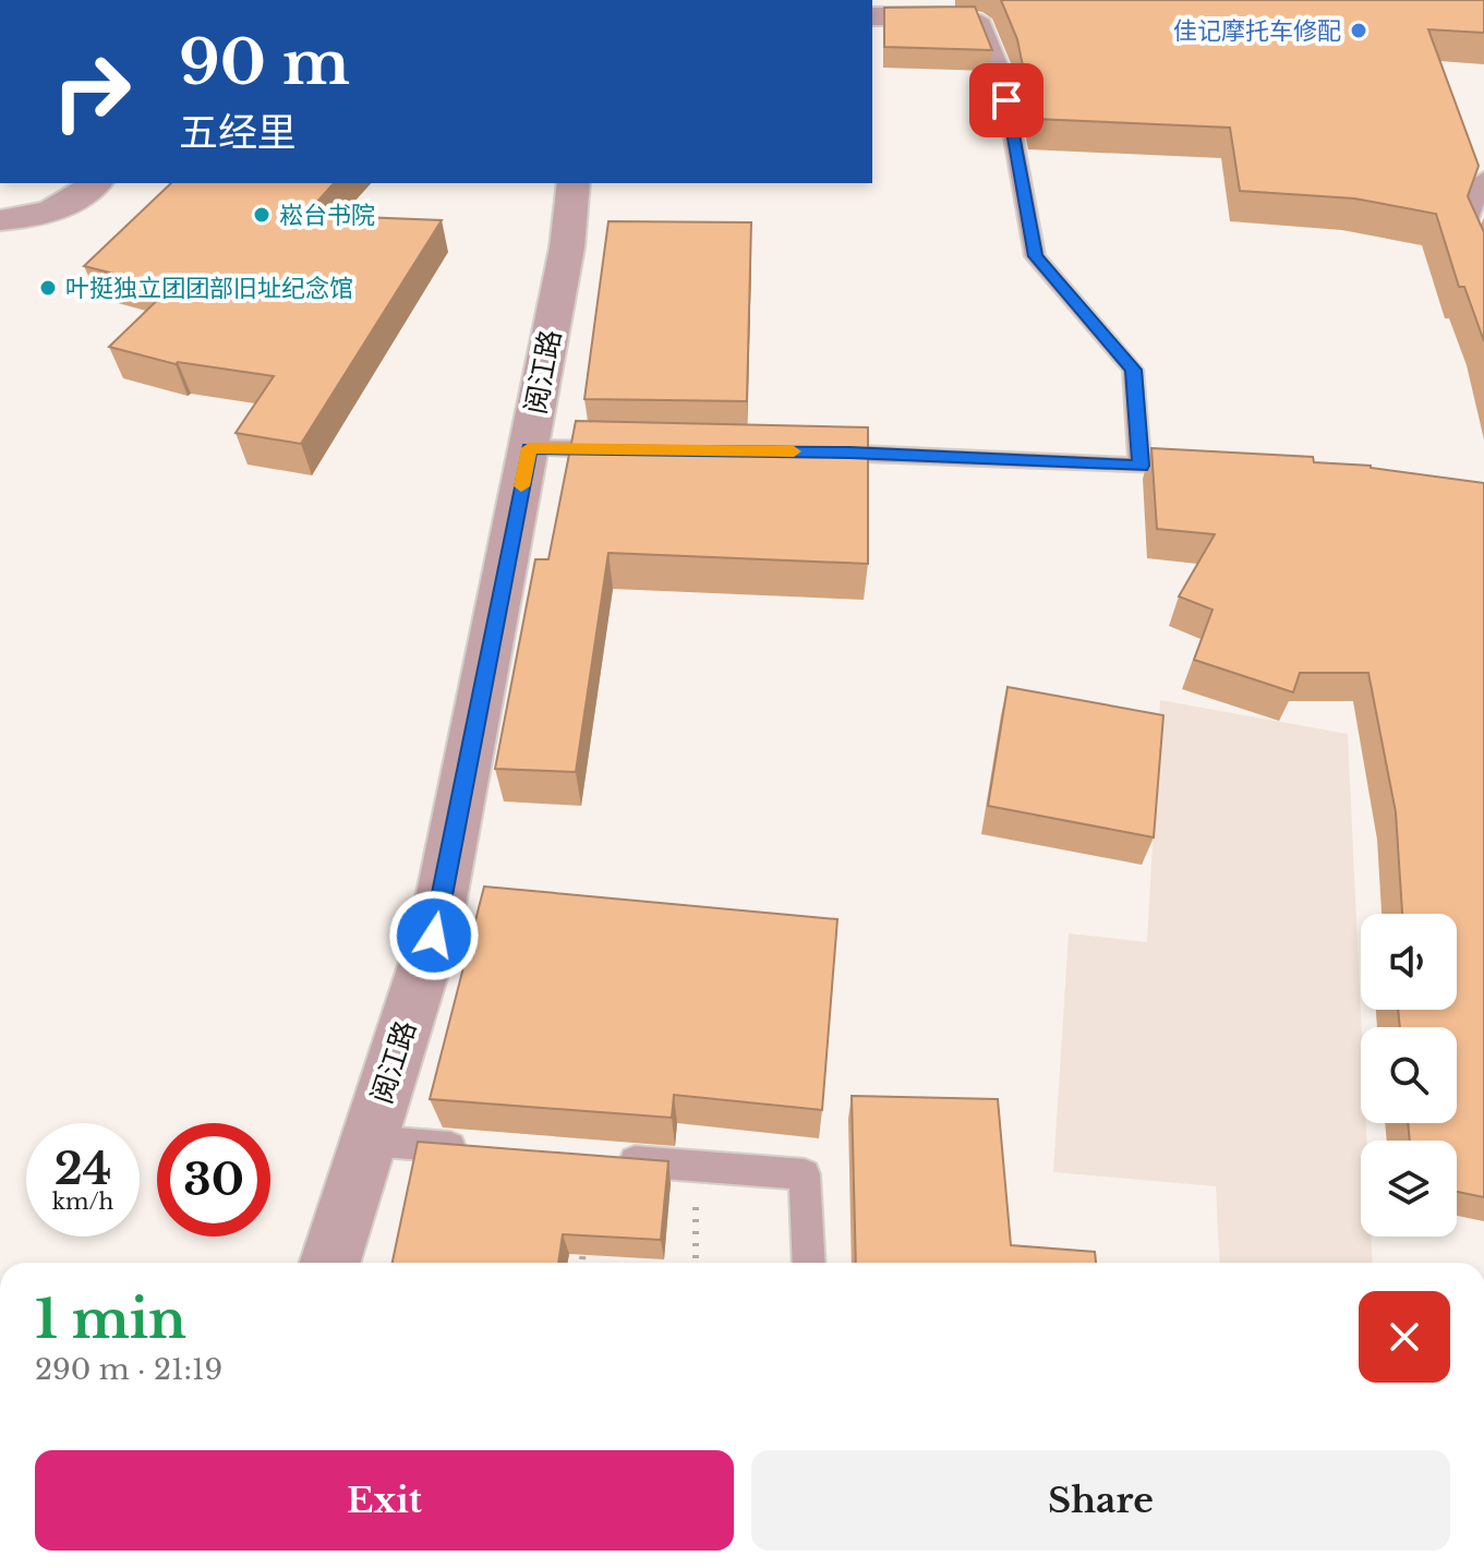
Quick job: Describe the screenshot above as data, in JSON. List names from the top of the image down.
{
  "streets": {
    "street": ["阅江路"]
  },
  "places": ["佳记摩托车修配", "崧台书院", "叶挺独立团团部旧址纪念馆"],
  "page": {
    "turn": ["90 m", "五经里"],
    "speed": "24 km/h",
    "limit": "30",
    "heading": ["1 min", "290 m · 21:19"],
    "buttons": ["Exit", "Share"]
  }
}
